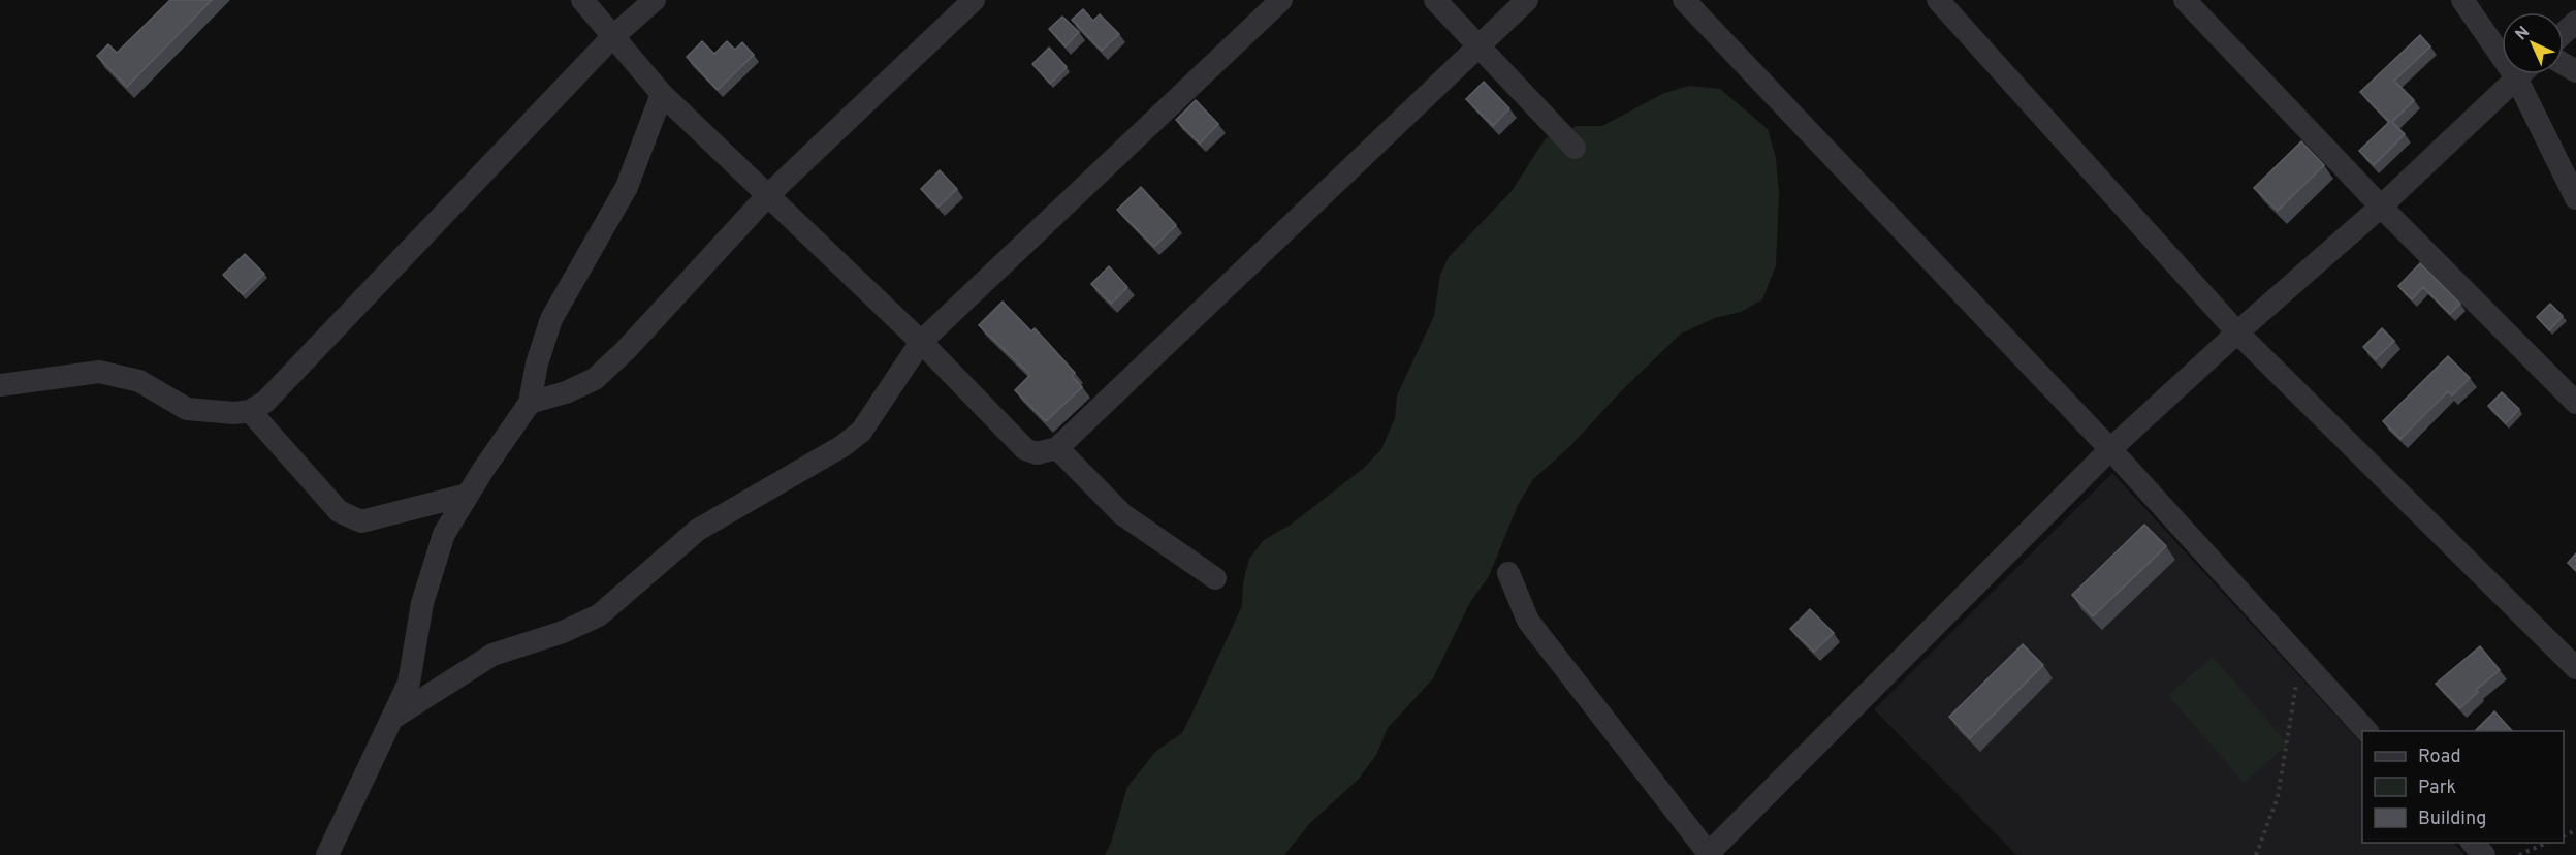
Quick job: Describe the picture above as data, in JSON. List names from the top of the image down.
{
  "legend": ["Road", "Park", "Building"],
  "north": "top left"
}
